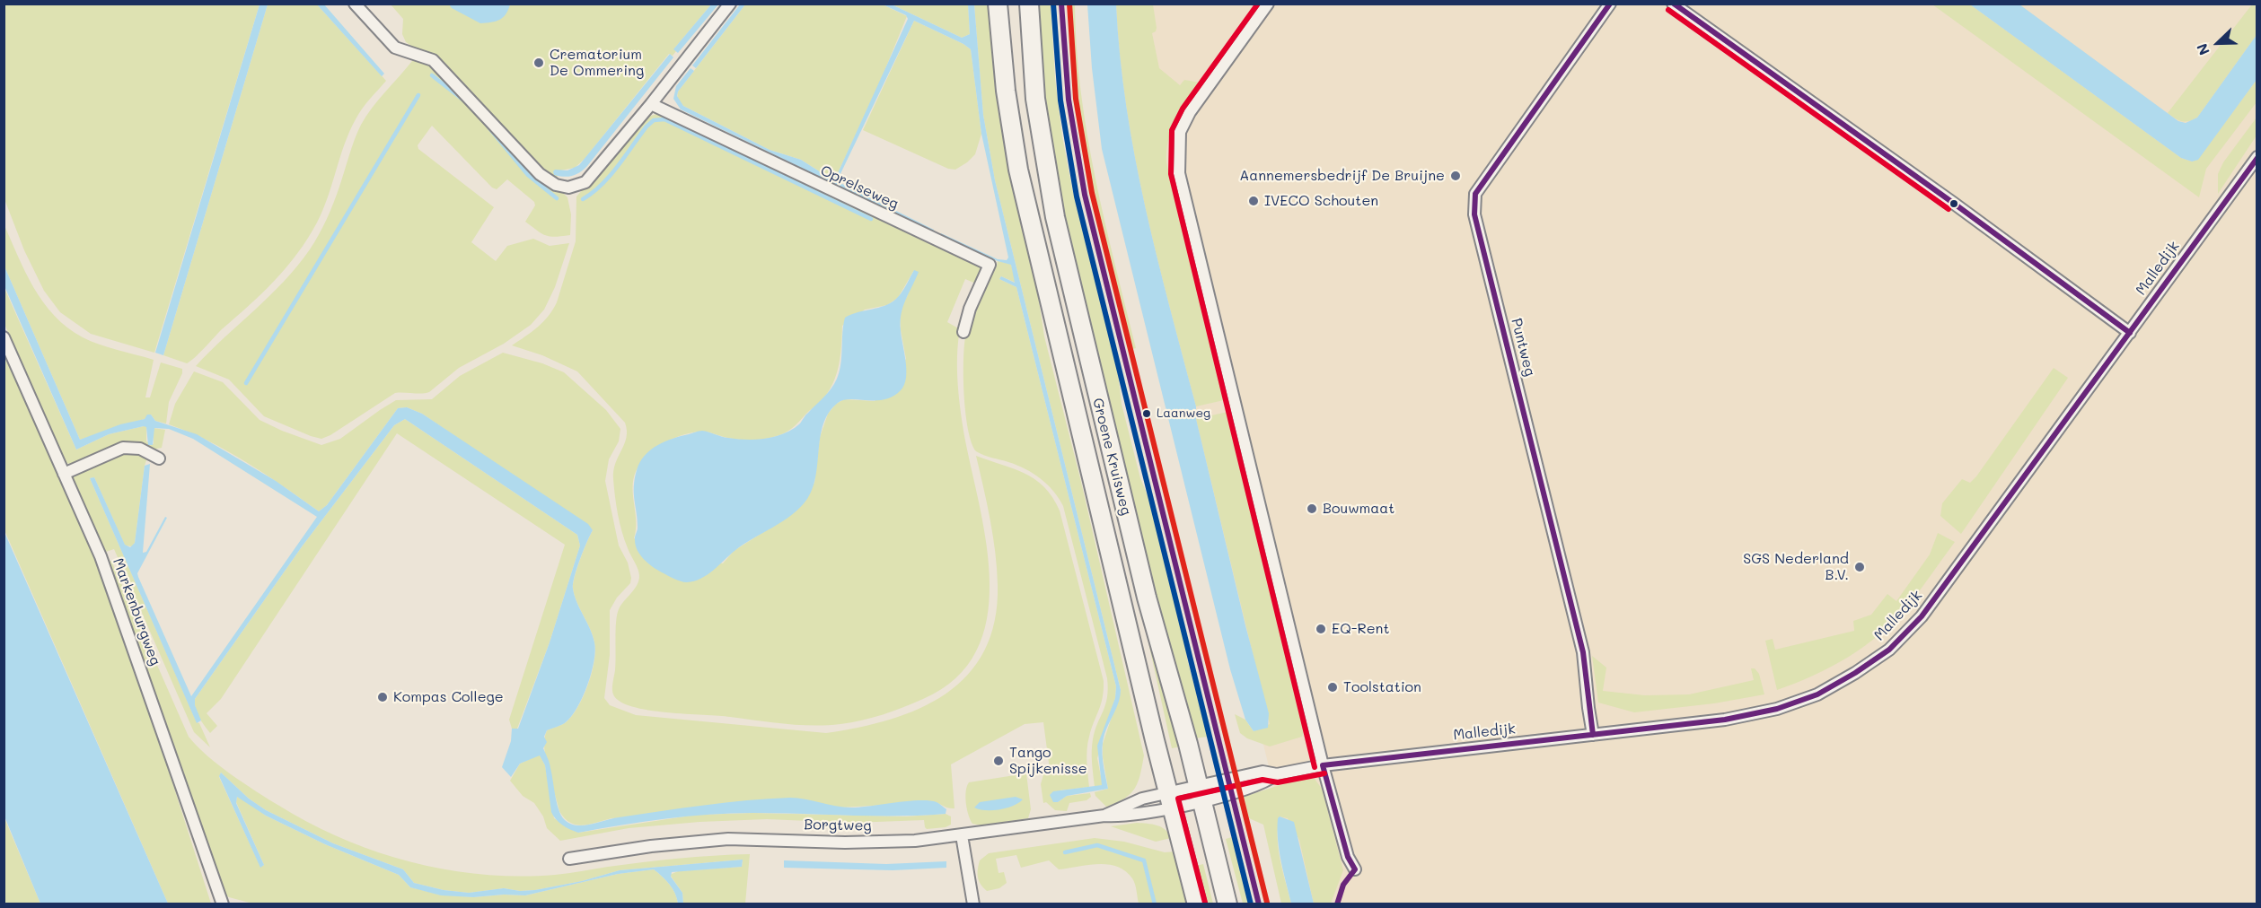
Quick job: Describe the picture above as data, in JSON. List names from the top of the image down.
{
  "streets": {
    "main road": ["Groene Kruisweg"],
    "street": [
      "Oprelseweg",
      "Malledijk",
      "Puntweg",
      "Markenburgweg",
      "Borgtweg"
    ]
  },
  "crossings": [
    ["Malledijk", "Puntweg"],
    ["Malledijk", "Groene Kruisweg"],
    ["Groene Kruisweg", "Borgtweg"]
  ],
  "places": [
    "Crematorium De Ommering",
    "Aannemersbedrijf De Bruijne",
    "IVECO Schouten",
    "Laanweg",
    "Bouwmaat",
    "SGS Nederland B.V.",
    "EQ-Rent",
    "Toolstation",
    "Kompas College",
    "Tango Spijkenisse"
  ],
  "north": "bottom left"
}
